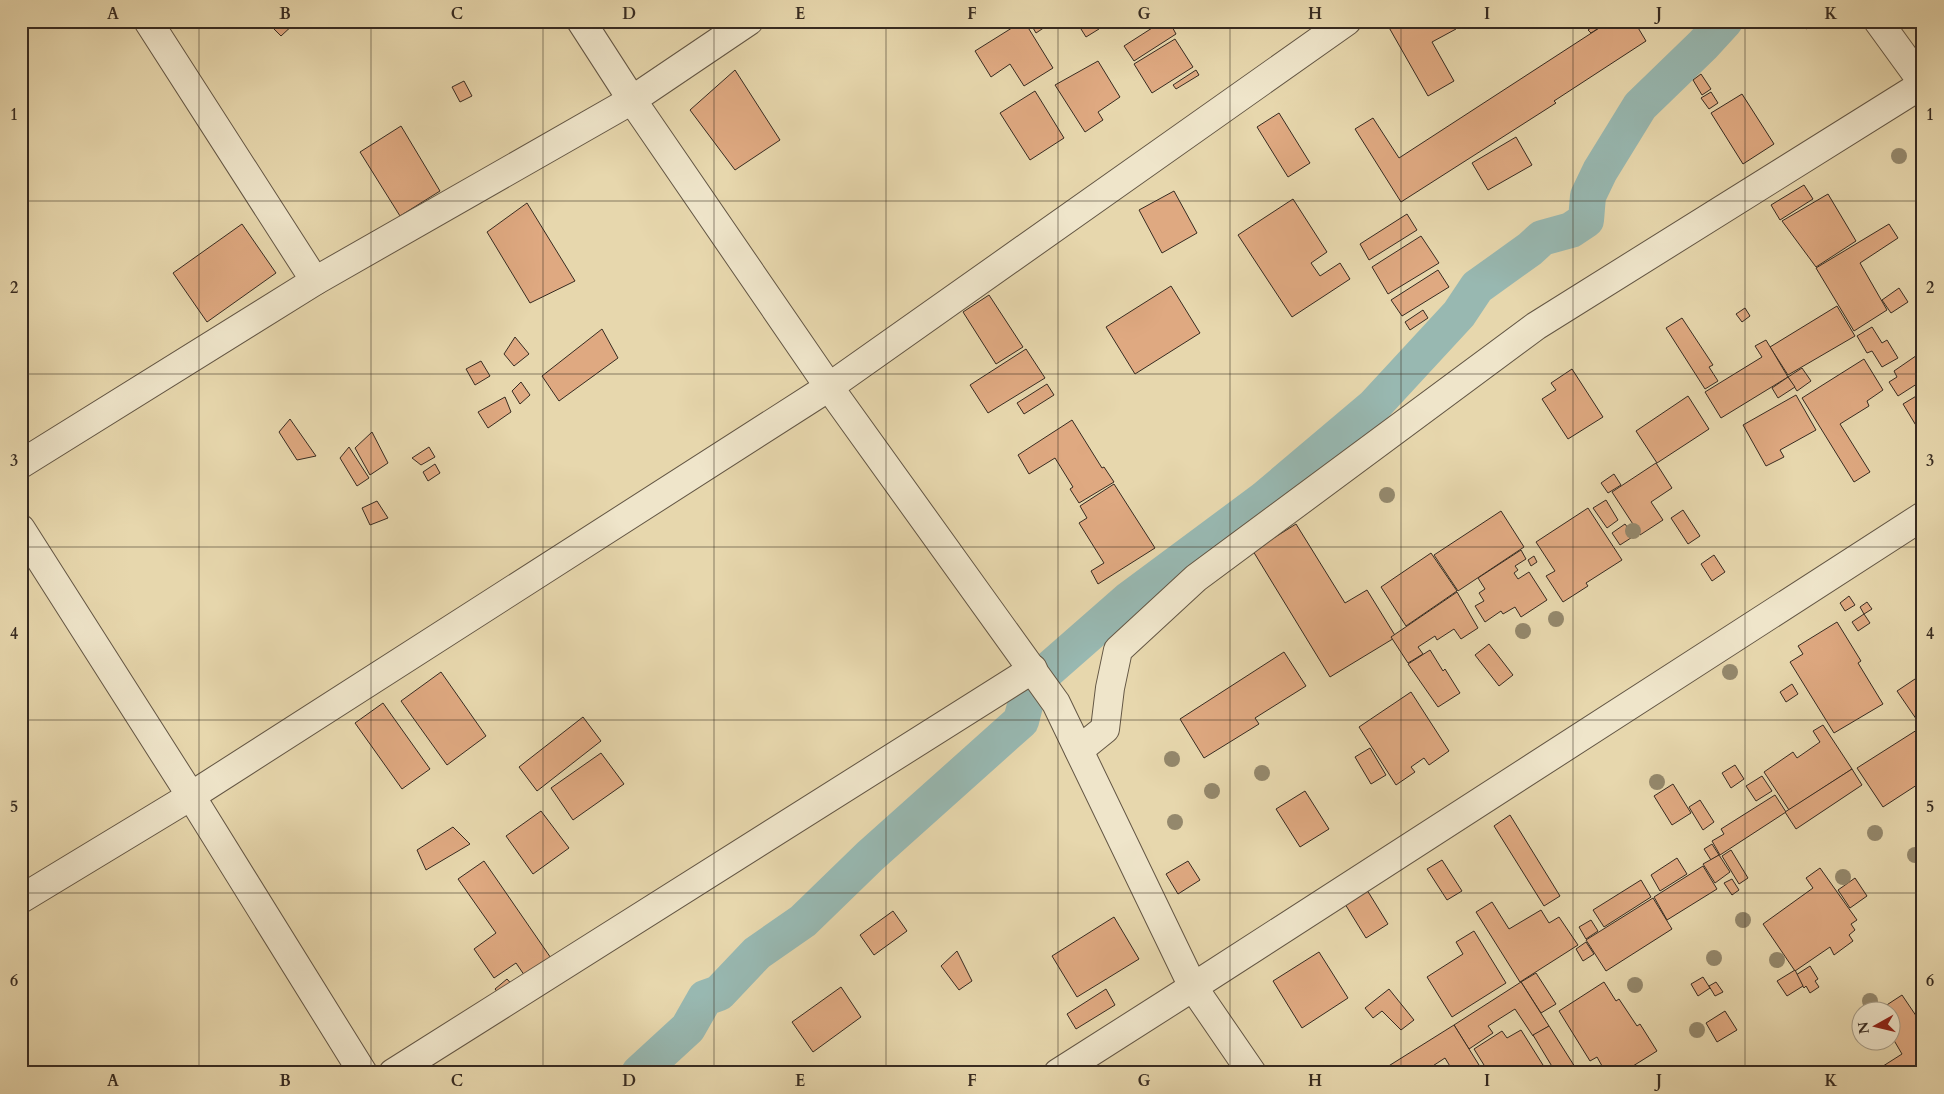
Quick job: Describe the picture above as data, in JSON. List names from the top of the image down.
{
  "north": "left",
  "grid": {
    "columns": [
      "A",
      "B",
      "C",
      "D",
      "E",
      "F",
      "G",
      "H",
      "I",
      "J",
      "K"
    ],
    "rows": [
      "1",
      "2",
      "3",
      "4",
      "5",
      "6"
    ]
  }
}
